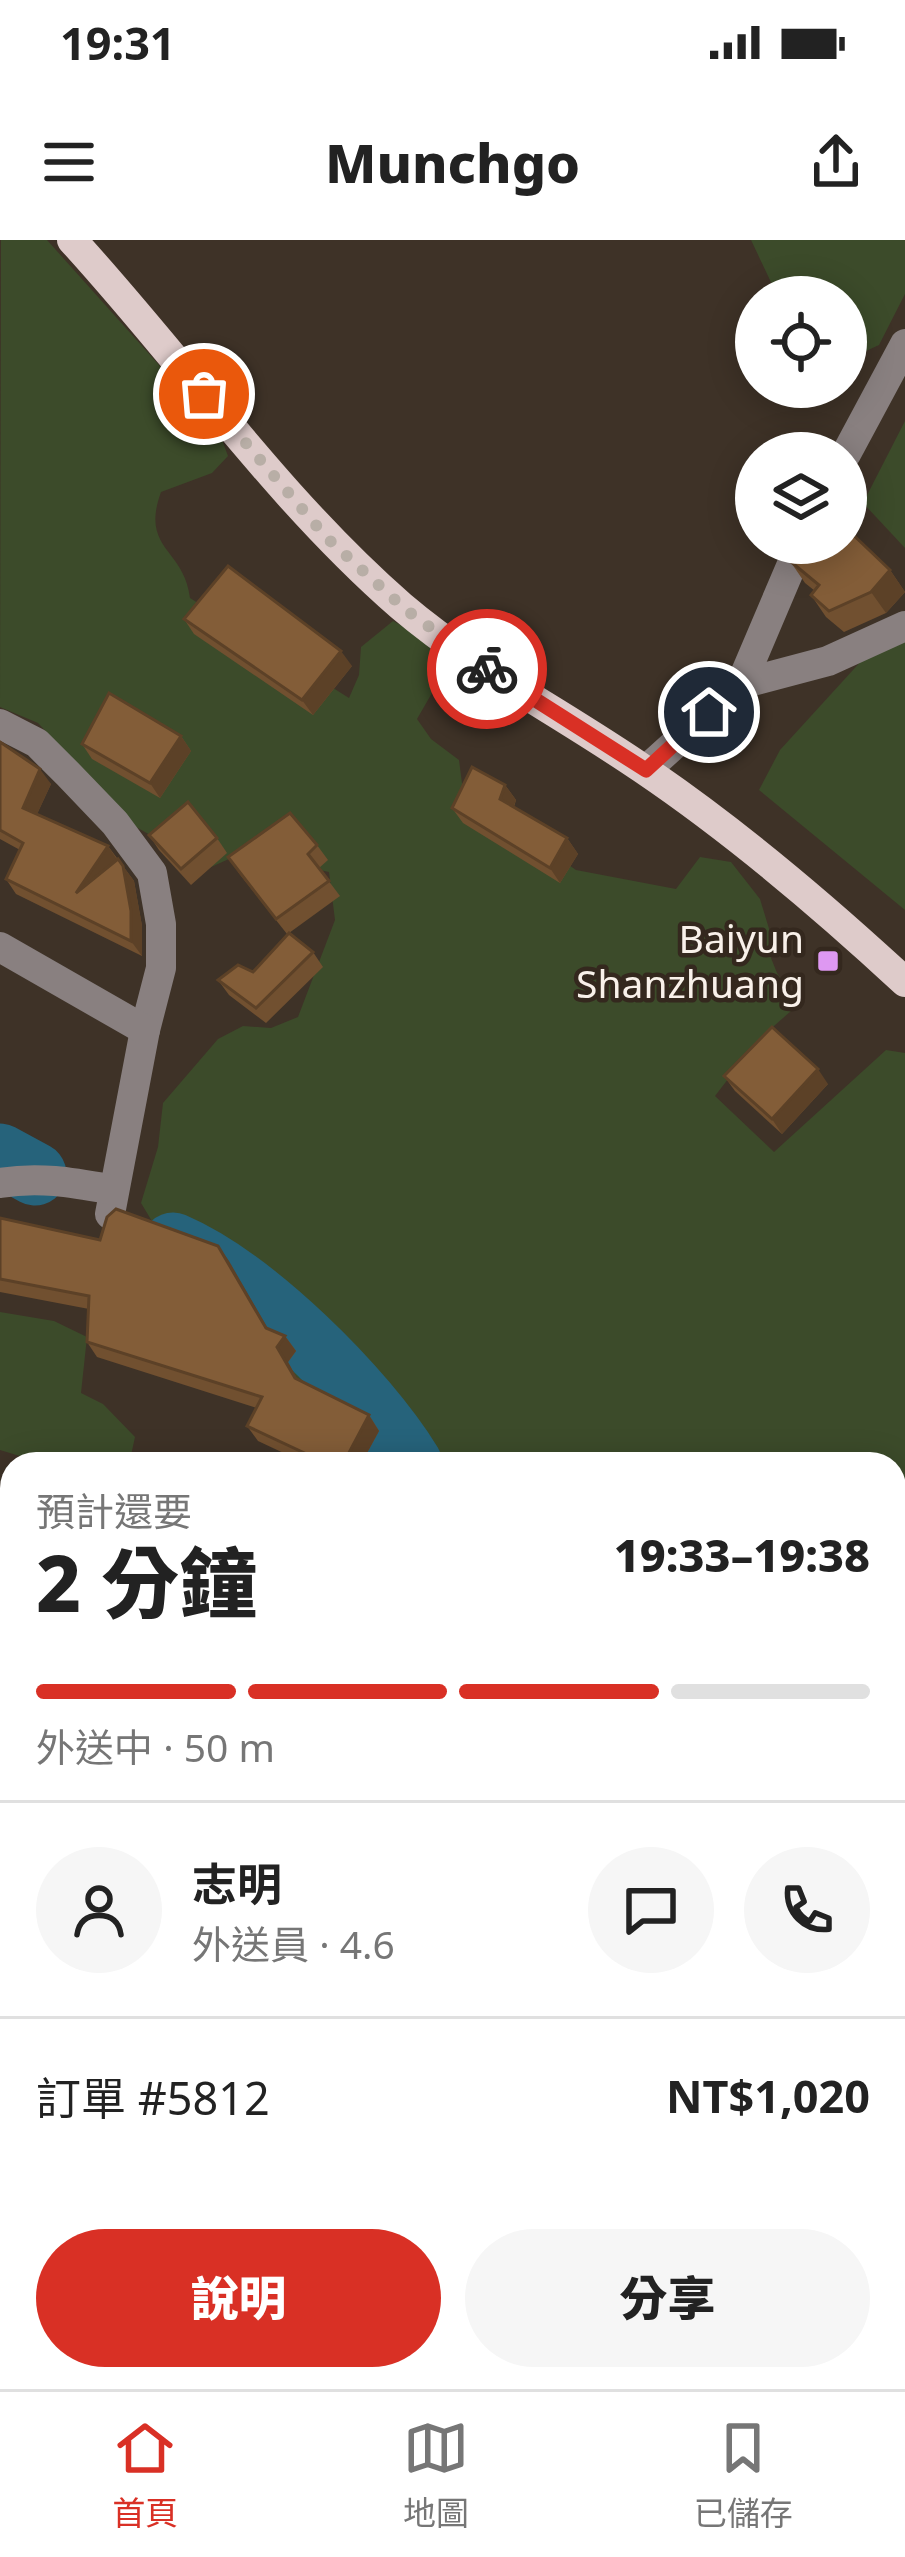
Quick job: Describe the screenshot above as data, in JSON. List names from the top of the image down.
{
  "places": {
    "transit": ["Baiyun Shanzhuang"]
  },
  "page": {
    "status": "19:31",
    "header": "Munchgo",
    "heading": ["2 分鐘", "預計還要", "19:33–19:38"],
    "panel": [
      "志明",
      "外送員 · 4.6",
      "訂單 #5812",
      "NT$1,020"
    ],
    "bar": "外送中 · 50 m",
    "buttons": ["說明", "分享"],
    "tabs": ["首頁", "地圖", "已儲存"]
  }
}
